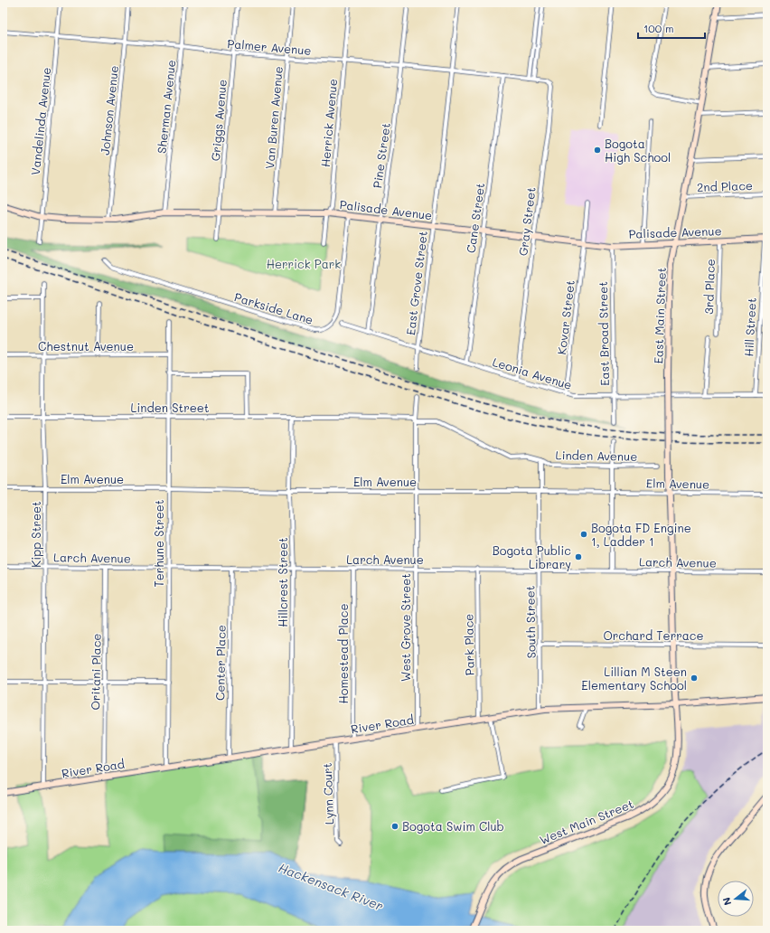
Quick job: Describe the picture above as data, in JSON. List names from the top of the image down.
{
  "streets": {
    "main road": [
      "Palisade Avenue",
      "East Main Street",
      "River Road",
      "West Main Street"
    ],
    "street": [
      "Palmer Avenue",
      "Sherman Avenue",
      "Johnson Avenue",
      "Van Buren Avenue",
      "Griggs Avenue",
      "Vandelinda Avenue",
      "Herrick Avenue",
      "Pine Street",
      "2nd Place",
      "Cane Street",
      "Gray Street",
      "East Grove Street",
      "3rd Place",
      "Parkside Lane",
      "Kovar Street",
      "Hill Street",
      "East Broad Street",
      "Chestnut Avenue",
      "Leonia Avenue",
      "Linden Street",
      "Linden Avenue",
      "Elm Avenue",
      "Kipp Street",
      "Terhune Street",
      "Larch Avenue",
      "Hillcrest Street",
      "South Street",
      "West Grove Street",
      "Orchard Terrace",
      "Park Place",
      "Homestead Place",
      "Center Place",
      "Oritani Place",
      "Lynn Court"
    ]
  },
  "crossings": [
    ["Palmer Avenue", "Sherman Avenue"],
    ["Palmer Avenue", "Johnson Avenue"],
    ["Palmer Avenue", "Van Buren Avenue"],
    ["Palmer Avenue", "Griggs Avenue"],
    ["Palmer Avenue", "Vandelinda Avenue"],
    ["Palmer Avenue", "Herrick Avenue"],
    ["Palmer Avenue", "Pine Street"],
    ["Palmer Avenue", "Cane Street"],
    ["Palmer Avenue", "Gray Street"],
    ["Palmer Avenue", "East Grove Street"],
    ["Sherman Avenue", "Palisade Avenue"],
    ["Johnson Avenue", "Palisade Avenue"],
    ["Van Buren Avenue", "Palisade Avenue"],
    ["Griggs Avenue", "Palisade Avenue"],
    ["Vandelinda Avenue", "Palisade Avenue"],
    ["Herrick Avenue", "Palisade Avenue"],
    ["Pine Street", "Palisade Avenue"],
    ["Pine Street", "Leonia Avenue"],
    ["2nd Place", "East Main Street"],
    ["Palisade Avenue", "Cane Street"],
    ["Palisade Avenue", "Gray Street"],
    ["Palisade Avenue", "East Grove Street"],
    ["Palisade Avenue", "3rd Place"],
    ["Palisade Avenue", "Parkside Lane"],
    ["Palisade Avenue", "East Main Street"],
    ["Palisade Avenue", "Kovar Street"],
    ["Palisade Avenue", "Hill Street"],
    ["Palisade Avenue", "East Broad Street"],
    ["Cane Street", "Leonia Avenue"],
    ["Gray Street", "Leonia Avenue"],
    ["East Grove Street", "Leonia Avenue"],
    ["East Main Street", "West Main Street"],
    ["Kovar Street", "Leonia Avenue"],
    ["Hill Street", "Leonia Avenue"],
    ["East Broad Street", "Leonia Avenue"],
    ["Chestnut Avenue", "Kipp Street"],
    ["Chestnut Avenue", "Terhune Street"],
    ["Linden Street", "Linden Avenue"],
    ["Linden Street", "Kipp Street"],
    ["Linden Street", "Terhune Street"],
    ["Linden Street", "Hillcrest Street"],
    ["Linden Avenue", "South Street"],
    ["Linden Avenue", "West Grove Street"],
    ["Elm Avenue", "Kipp Street"],
    ["Elm Avenue", "Terhune Street"],
    ["Elm Avenue", "Hillcrest Street"],
    ["Elm Avenue", "South Street"],
    ["Elm Avenue", "West Grove Street"],
    ["Elm Avenue", "West Main Street"],
    ["Kipp Street", "Larch Avenue"],
    ["Kipp Street", "River Road"],
    ["Terhune Street", "Larch Avenue"],
    ["Terhune Street", "River Road"],
    ["Larch Avenue", "Hillcrest Street"],
    ["Larch Avenue", "South Street"],
    ["Larch Avenue", "West Grove Street"],
    ["Larch Avenue", "Park Place"],
    ["Larch Avenue", "Homestead Place"],
    ["Larch Avenue", "Center Place"],
    ["Larch Avenue", "Oritani Place"],
    ["Larch Avenue", "West Main Street"],
    ["Hillcrest Street", "River Road"],
    ["South Street", "Orchard Terrace"],
    ["South Street", "River Road"],
    ["West Grove Street", "River Road"],
    ["Orchard Terrace", "West Main Street"],
    ["Park Place", "River Road"],
    ["Homestead Place", "River Road"],
    ["Center Place", "River Road"],
    ["Oritani Place", "River Road"],
    ["River Road", "Lynn Court"],
    ["River Road", "West Main Street"]
  ],
  "water": ["Hackensack River"],
  "parks": ["Herrick Park"],
  "places": [
    "Bogota High School",
    "Bogota FD Engine 1, Ladder 1",
    "Bogota Public Library",
    "Lillian M Steen Elementary School",
    "Bogota Swim Club"
  ],
  "scale_bar": "100 m",
  "north": "left"
}
